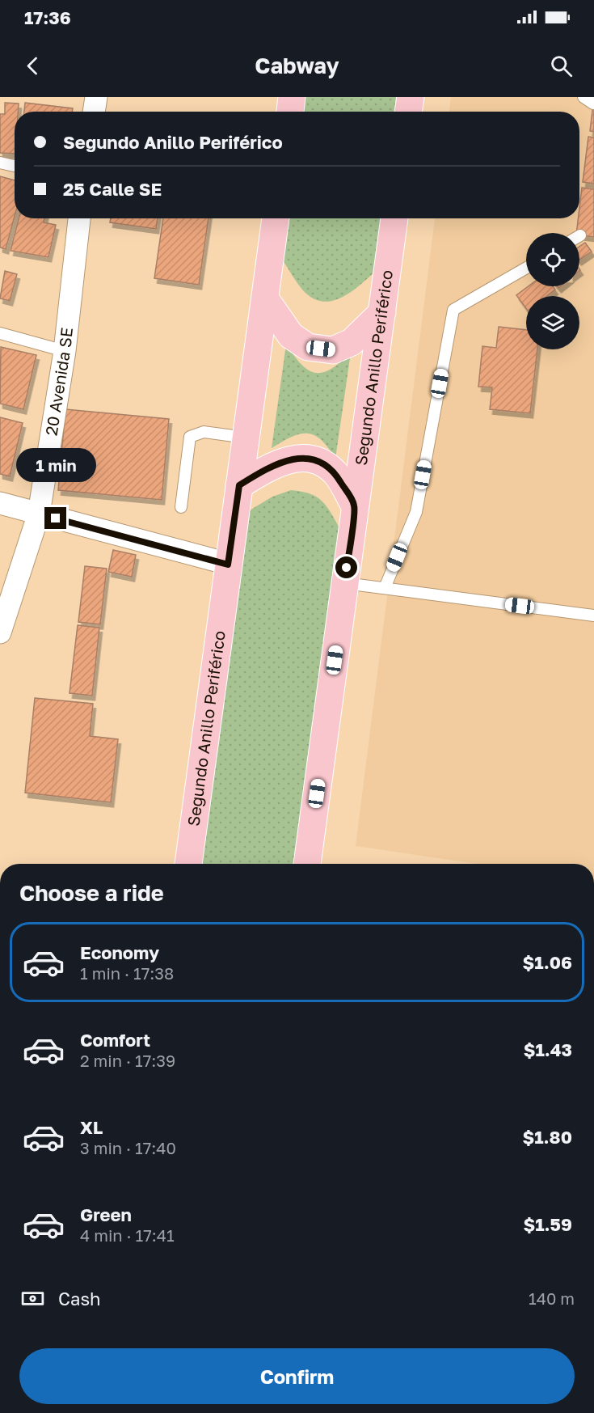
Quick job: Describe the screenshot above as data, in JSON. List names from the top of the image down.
{
  "streets": {
    "main road": ["Segundo Anillo Periférico"],
    "street": ["20 Avenida SE"]
  },
  "page": {
    "status": "17:36",
    "header": "Cabway",
    "banner": ["Segundo Anillo Periférico", "25 Calle SE"],
    "bubble": "1 min",
    "heading": "Choose a ride",
    "list": [
      {
        "name": "Economy",
        "note": "1 min · 17:38",
        "value": "$1.06"
      },
      {
        "name": "Comfort",
        "note": "2 min · 17:39",
        "value": "$1.43"
      },
      {
        "name": "XL",
        "note": "3 min · 17:40",
        "value": "$1.80"
      },
      {
        "name": "Green",
        "note": "4 min · 17:41",
        "value": "$1.59"
      }
    ],
    "pay": ["Cash", "140 m"],
    "buttons": "Confirm"
  }
}
